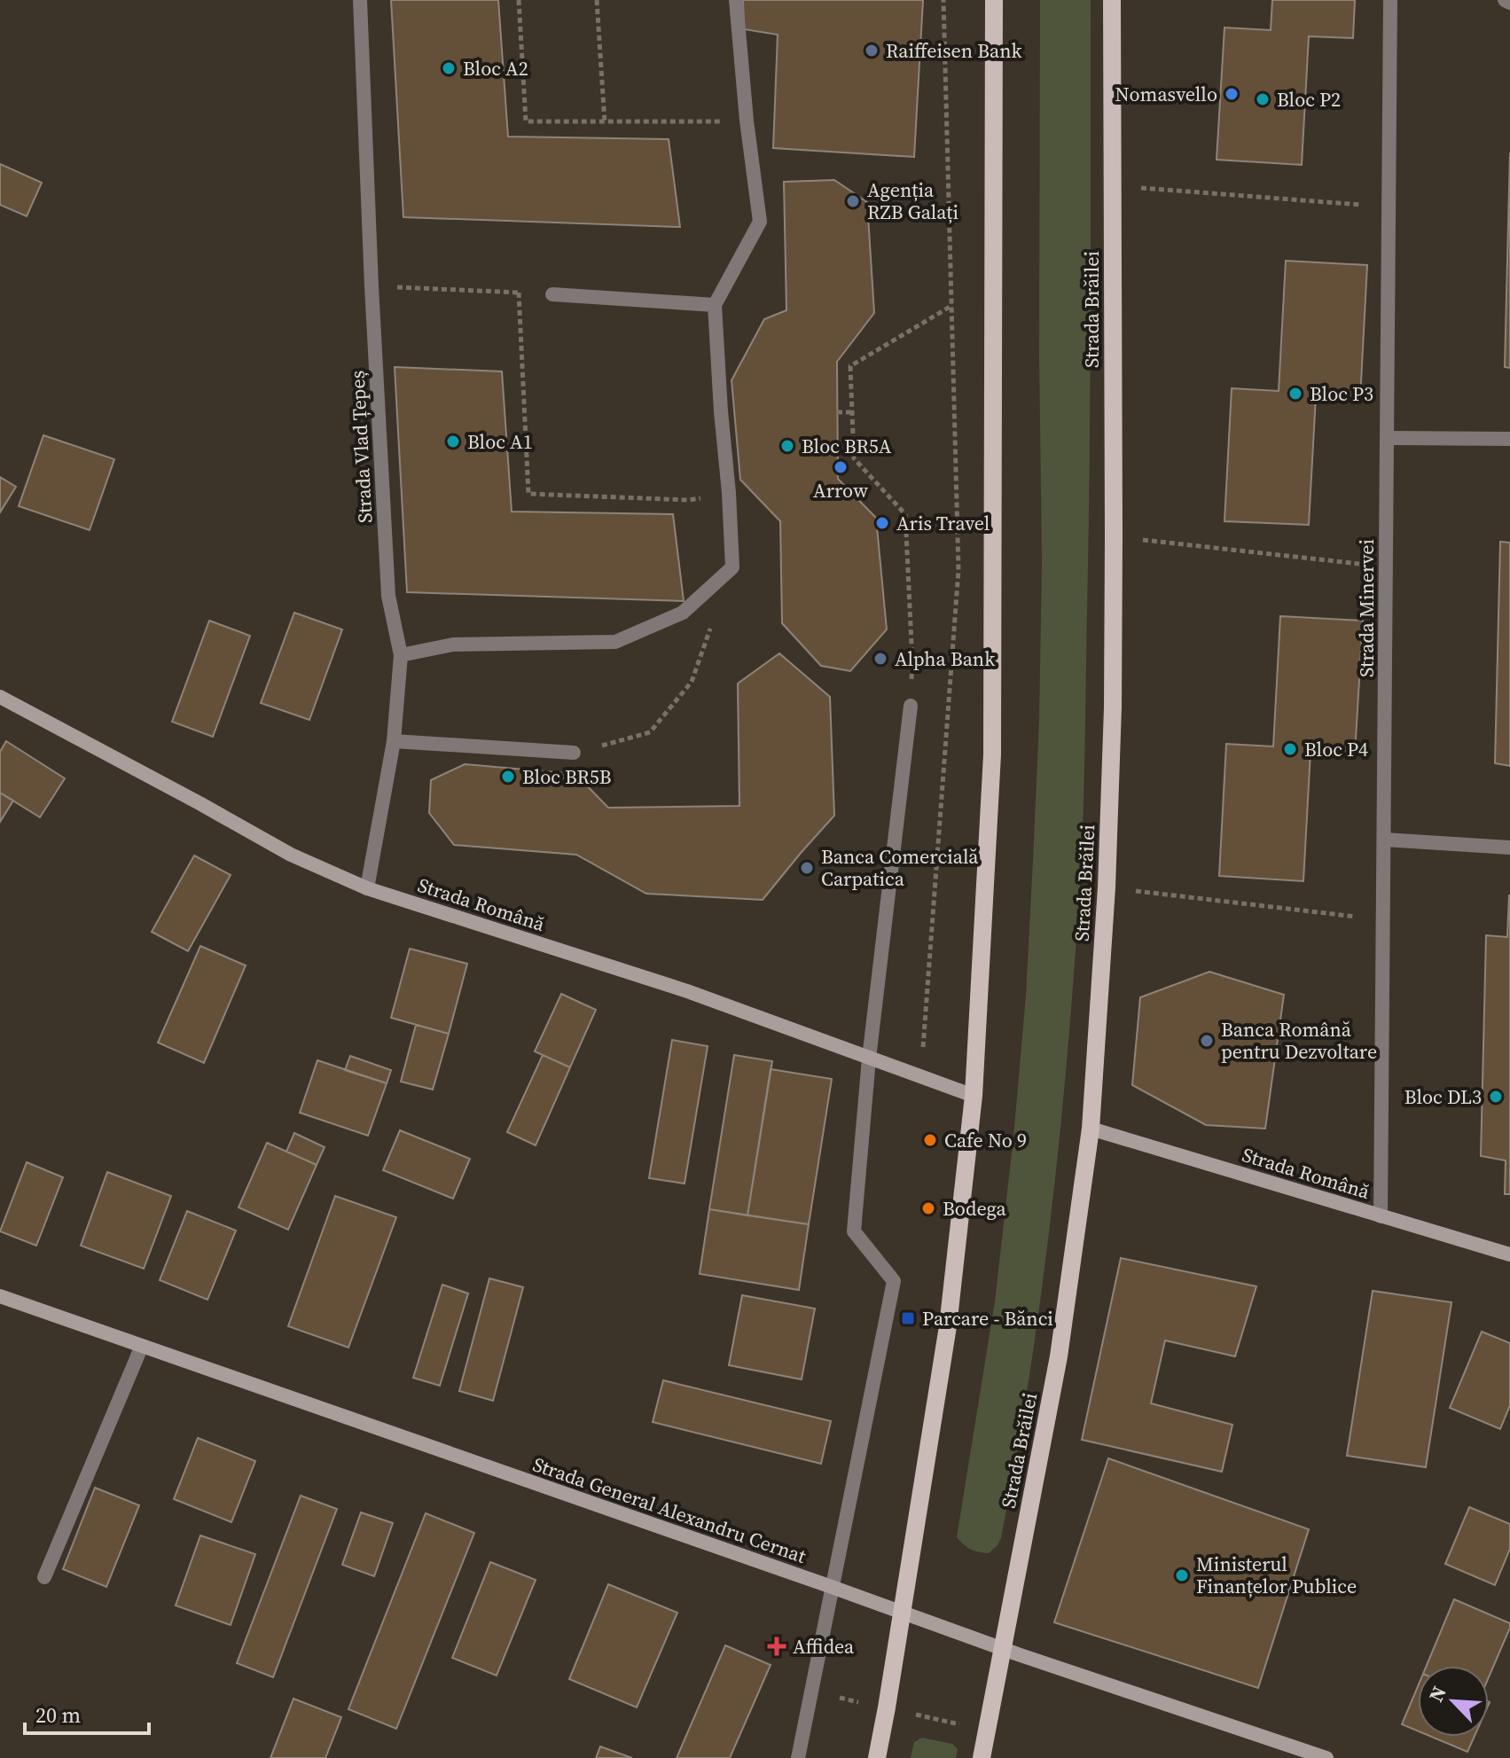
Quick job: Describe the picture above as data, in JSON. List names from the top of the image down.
{
  "streets": {
    "main road": ["Strada Brăilei"],
    "street": [
      "Strada Vlad Țepeș",
      "Strada Minervei",
      "Strada Română",
      "Strada General Alexandru Cernat"
    ]
  },
  "crossings": [
    ["Strada Brăilei", "Strada Română"],
    ["Strada Brăilei", "Strada General Alexandru Cernat"],
    ["Strada Vlad Țepeș", "Strada Română"],
    ["Strada Minervei", "Strada Română"]
  ],
  "places": {
    "other": [
      "Raiffeisen Bank",
      "Bloc A2",
      "Nomasvello",
      "Bloc P2",
      "Agenția RZB Galați",
      "Bloc P3",
      "Bloc A1",
      "Bloc BR5A",
      "Arrow",
      "Aris Travel",
      "Alpha Bank",
      "Bloc P4",
      "Bloc BR5B",
      "Banca Comercială Carpatica",
      "Banca Română pentru Dezvoltare",
      "Bloc DL3",
      "Cafe No 9",
      "Bodega",
      "Ministerul Finanțelor Publice"
    ],
    "transit": ["Parcare - Bănci"],
    "health": ["Affidea"]
  },
  "scale_bar": "20 m",
  "north": "top left"
}
